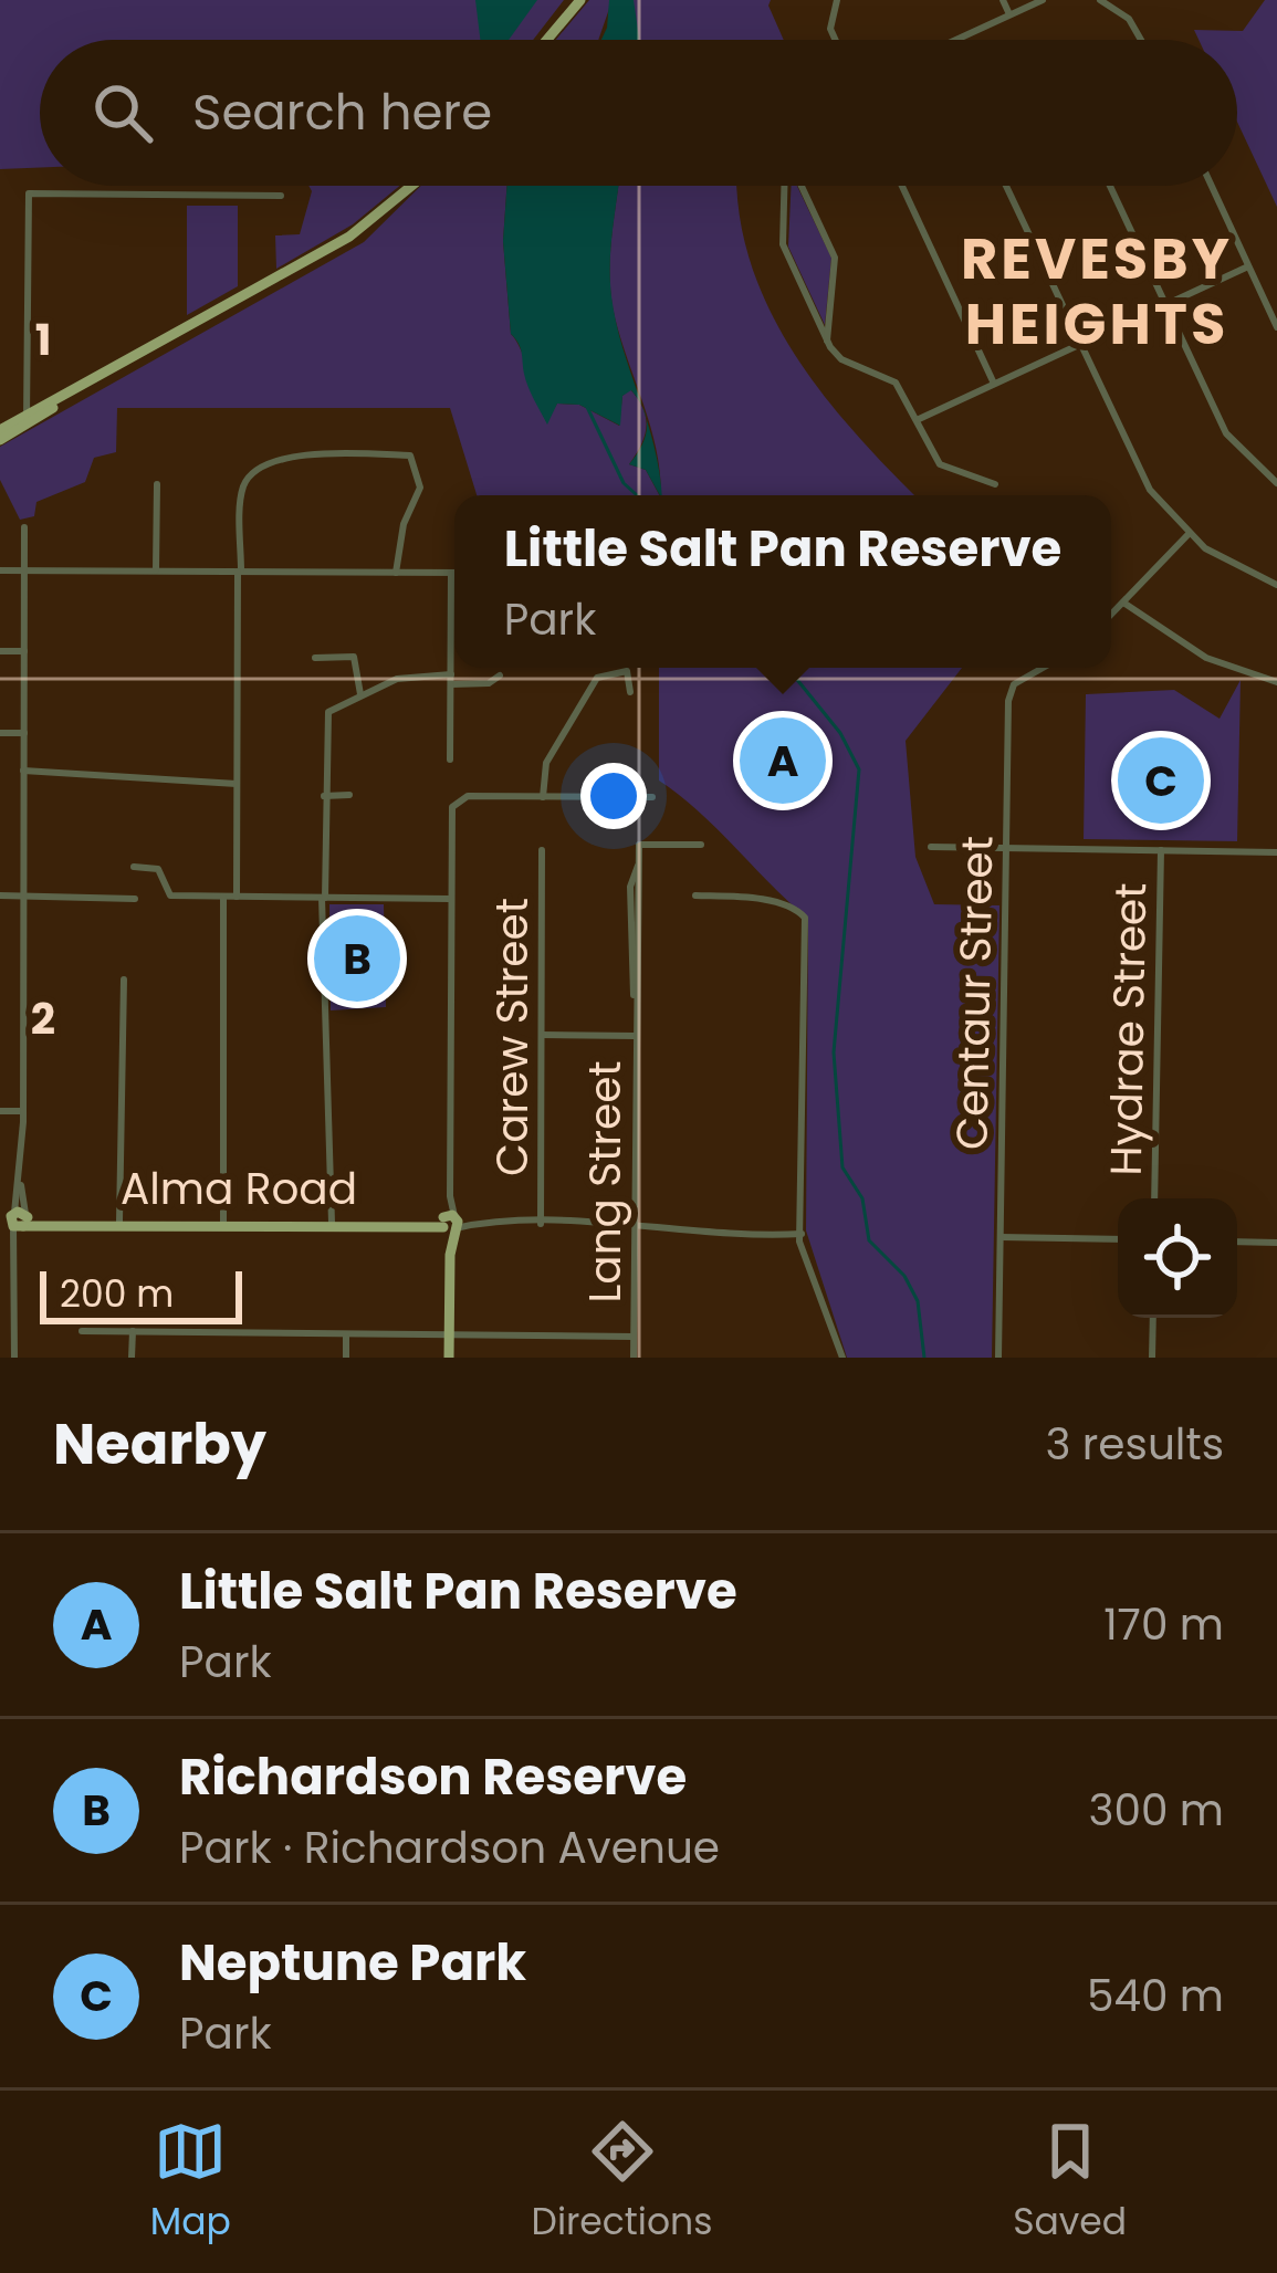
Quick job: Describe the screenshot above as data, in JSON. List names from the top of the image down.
{
  "streets": {
    "main road": ["Alma Road"],
    "street": [
      "Centaur Street",
      "Hydrae Street",
      "Carew Street",
      "Lang Street"
    ]
  },
  "crossings": [
    ["Carew Street", "Alma Road"],
    ["Lang Street", "Alma Road"]
  ],
  "districts": ["REVESBY HEIGHTS"],
  "scale_bar": "200 m",
  "page": {
    "search": "Search here",
    "popup": ["Little Salt Pan Reserve", "Park"],
    "pins": ["A", "C", "B"],
    "scale": "200 m",
    "heading": ["Nearby", "3 results"],
    "list": [
      {
        "mark": "A",
        "name": "Little Salt Pan Reserve",
        "note": "Park",
        "value": "170 m"
      },
      {
        "mark": "B",
        "name": "Richardson Reserve",
        "note": "Park · Richardson Avenue",
        "value": "300 m"
      },
      {
        "mark": "C",
        "name": "Neptune Park",
        "note": "Park",
        "value": "540 m"
      }
    ],
    "nav": ["Map", "Directions", "Saved"]
  },
  "grid": {
    "rows": ["1", "2"]
  }
}
